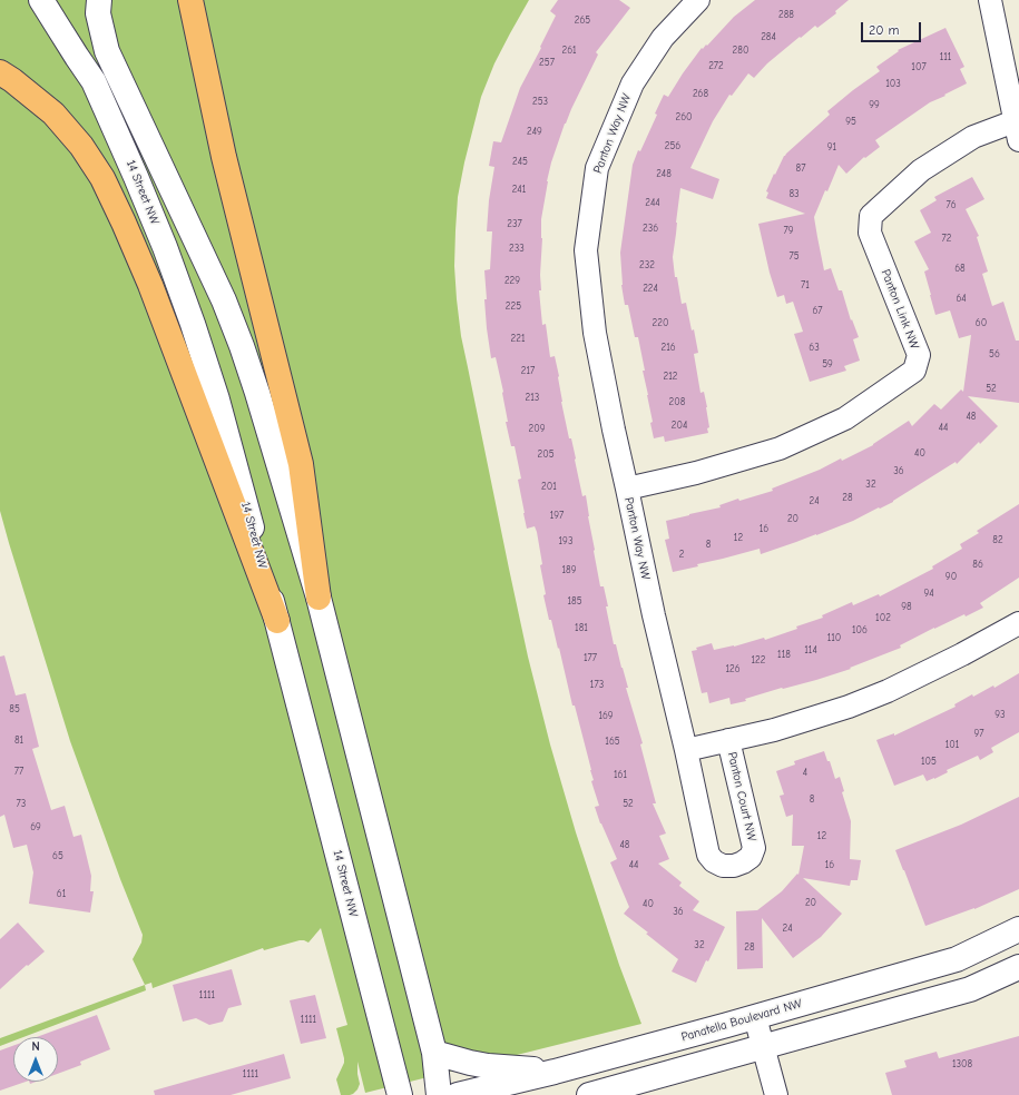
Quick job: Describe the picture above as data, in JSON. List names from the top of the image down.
{
  "streets": {
    "street": [
      "Panton Way NW",
      "14 Street NW",
      "Panton Link NW",
      "Panton Court NW",
      "Panatella Boulevard NW"
    ]
  },
  "crossings": [
    ["Panton Way NW", "Panton Link NW"],
    ["Panton Way NW", "Panton Court NW"]
  ],
  "house_numbers": [
    "288",
    "265",
    "284",
    "261",
    "280",
    "111",
    "257",
    "272",
    "107",
    "103",
    "268",
    "253",
    "99",
    "260",
    "95",
    "249",
    "256",
    "91",
    "245",
    "87",
    "248",
    "241",
    "83",
    "244",
    "76",
    "237",
    "236",
    "79",
    "72",
    "233",
    "75",
    "232",
    "68",
    "229",
    "71",
    "224",
    "64",
    "225",
    "67",
    "220",
    "60",
    "221",
    "216",
    "63",
    "56",
    "59",
    "217",
    "212",
    "52",
    "213",
    "208",
    "48",
    "204",
    "44",
    "209",
    "40",
    "205",
    "36",
    "32",
    "201",
    "28",
    "24",
    "197",
    "20",
    "16",
    "12",
    "82",
    "193",
    "8",
    "2",
    "86",
    "189",
    "90",
    "94",
    "185",
    "98",
    "102",
    "181",
    "106",
    "110",
    "114",
    "118",
    "177",
    "122",
    "126",
    "173",
    "85",
    "93",
    "169",
    "97",
    "81",
    "165",
    "101",
    "105",
    "77",
    "4",
    "161",
    "8",
    "73",
    "52",
    "69",
    "12",
    "48",
    "65",
    "44",
    "16",
    "61",
    "20",
    "40",
    "36",
    "24",
    "32",
    "28",
    "1111",
    "1111",
    "1308",
    "1111"
  ],
  "scale_bar": "20 m",
  "north": "top"
}
